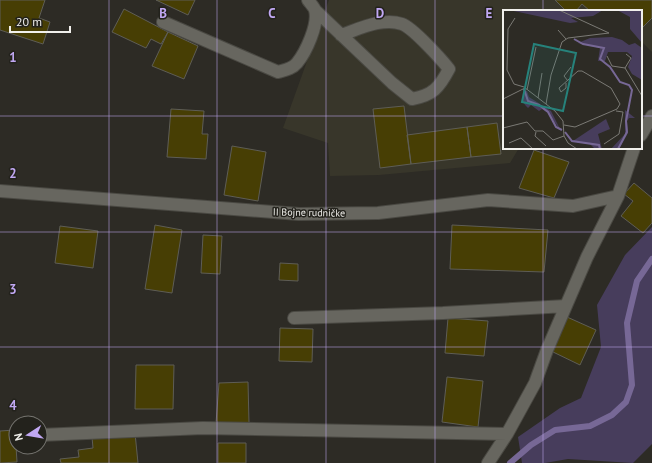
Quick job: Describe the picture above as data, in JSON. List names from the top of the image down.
{
  "streets": {
    "street": ["II Bojne rudničke"]
  },
  "scale_bar": "20 m",
  "north": "left",
  "grid": {
    "columns": [
      "B",
      "C",
      "D",
      "E"
    ],
    "rows": [
      "1",
      "2",
      "3",
      "4"
    ]
  }
}
